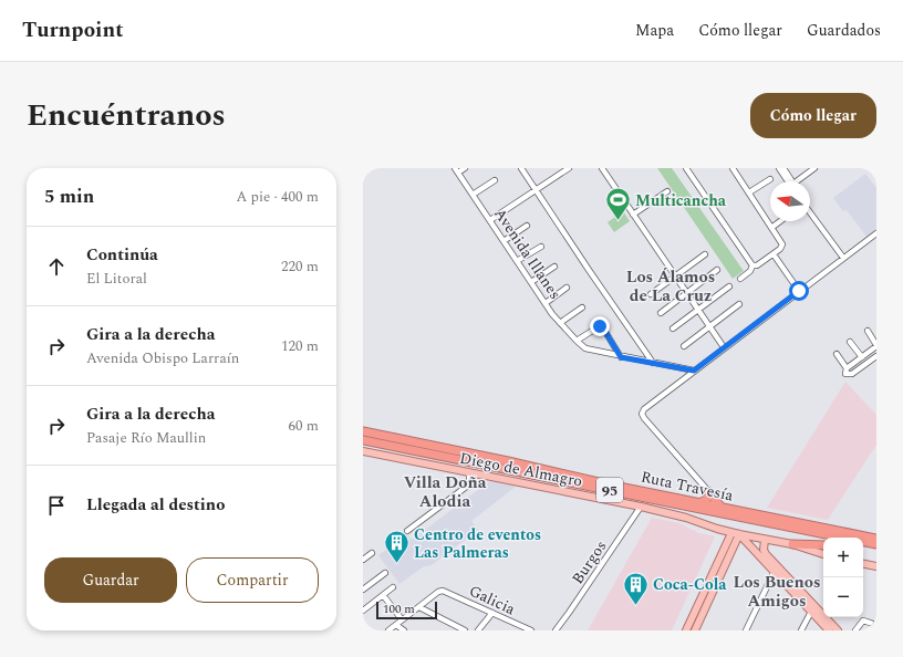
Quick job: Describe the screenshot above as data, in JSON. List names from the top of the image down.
{
  "streets": {
    "highway": ["Ruta Travesía", "95"],
    "main road": ["Diego de Almagro"],
    "street": ["Avenida Illanes", "Burgos", "Galicia"]
  },
  "crossings": [
    ["Diego de Almagro", "Burgos"]
  ],
  "districts": ["Los Álamos de La Cruz", "Villa Doña Alodia", "Los Buenos Amigos"],
  "places": {
    "sports": ["Multicancha"],
    "building": ["Centro de eventos Las Palmeras", "Coca-Cola"]
  },
  "scale_bar": "100 m",
  "north": "left",
  "page": {
    "header": "Turnpoint",
    "nav": ["Mapa", "Cómo llegar", "Guardados"],
    "title": "Encuéntranos",
    "buttons": [
      "Cómo llegar",
      ["Guardar", "Compartir"]
    ],
    "heading": ["5 min", "A pie · 400 m"],
    "list": [
      ["Continúa", "El Litoral", "220 m"],
      ["Gira a la derecha", "Avenida Obispo Larraín", "120 m"],
      ["Gira a la derecha", "Pasaje Río Maullin", "60 m"],
      "Llegada al destino"
    ],
    "map_buttons": ["+", "−"],
    "scale": "100 m"
  }
}
